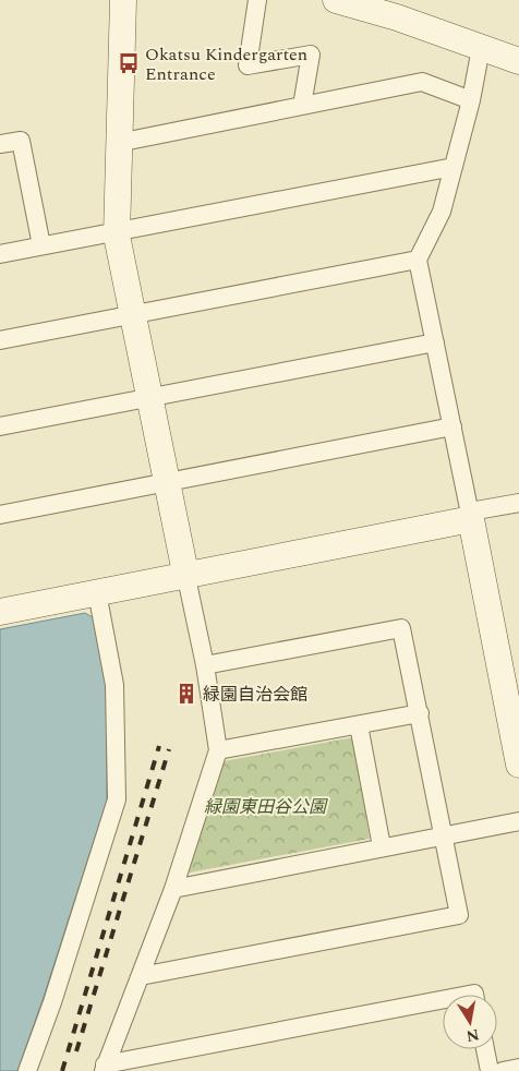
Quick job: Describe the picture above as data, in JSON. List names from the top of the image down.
{
  "parks": ["緑園東田谷公園"],
  "places": {
    "bus stop": ["Okatsu Kindergarten Entrance"],
    "building": ["緑園自治会館"]
  },
  "north": "bottom"
}
